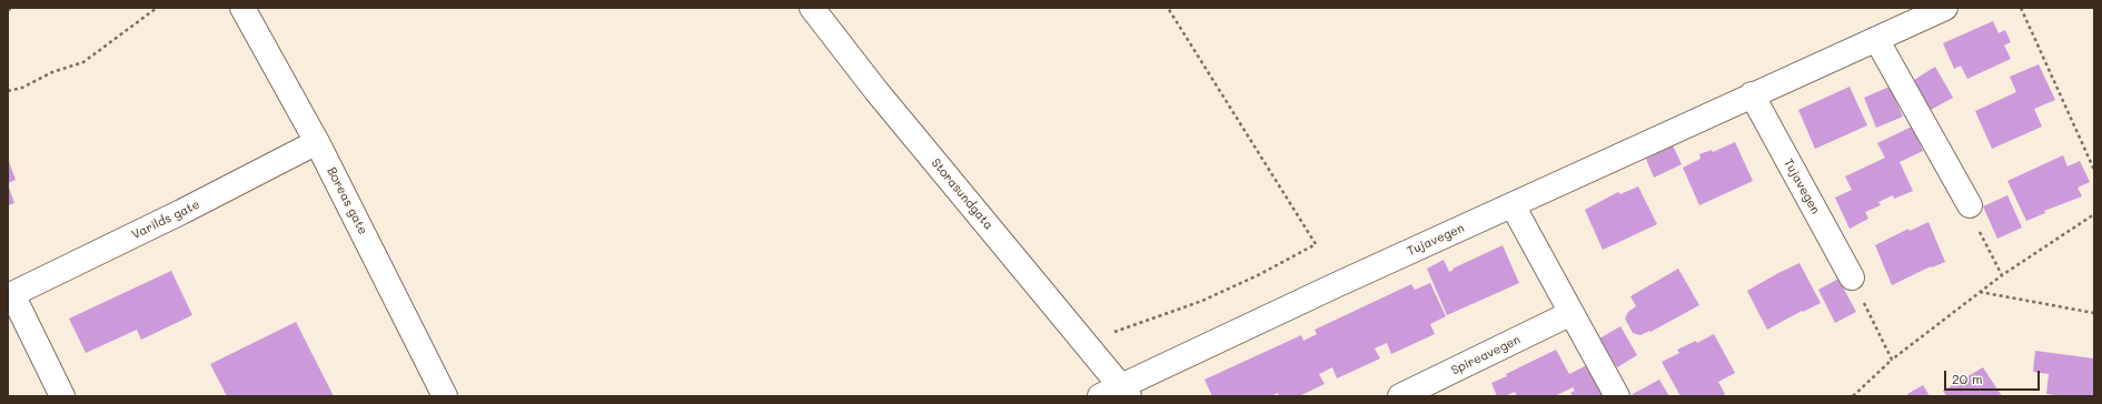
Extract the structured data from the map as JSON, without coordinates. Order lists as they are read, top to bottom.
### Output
{
  "streets": {
    "street": [
      "Tujavegen",
      "Storasundgata",
      "Boreas gate",
      "Varilds gate",
      "Spireavegen"
    ]
  },
  "crossings": [
    ["Tujavegen", "Storasundgata"],
    ["Boreas gate", "Varilds gate"]
  ],
  "scale_bar": "20 m"
}
